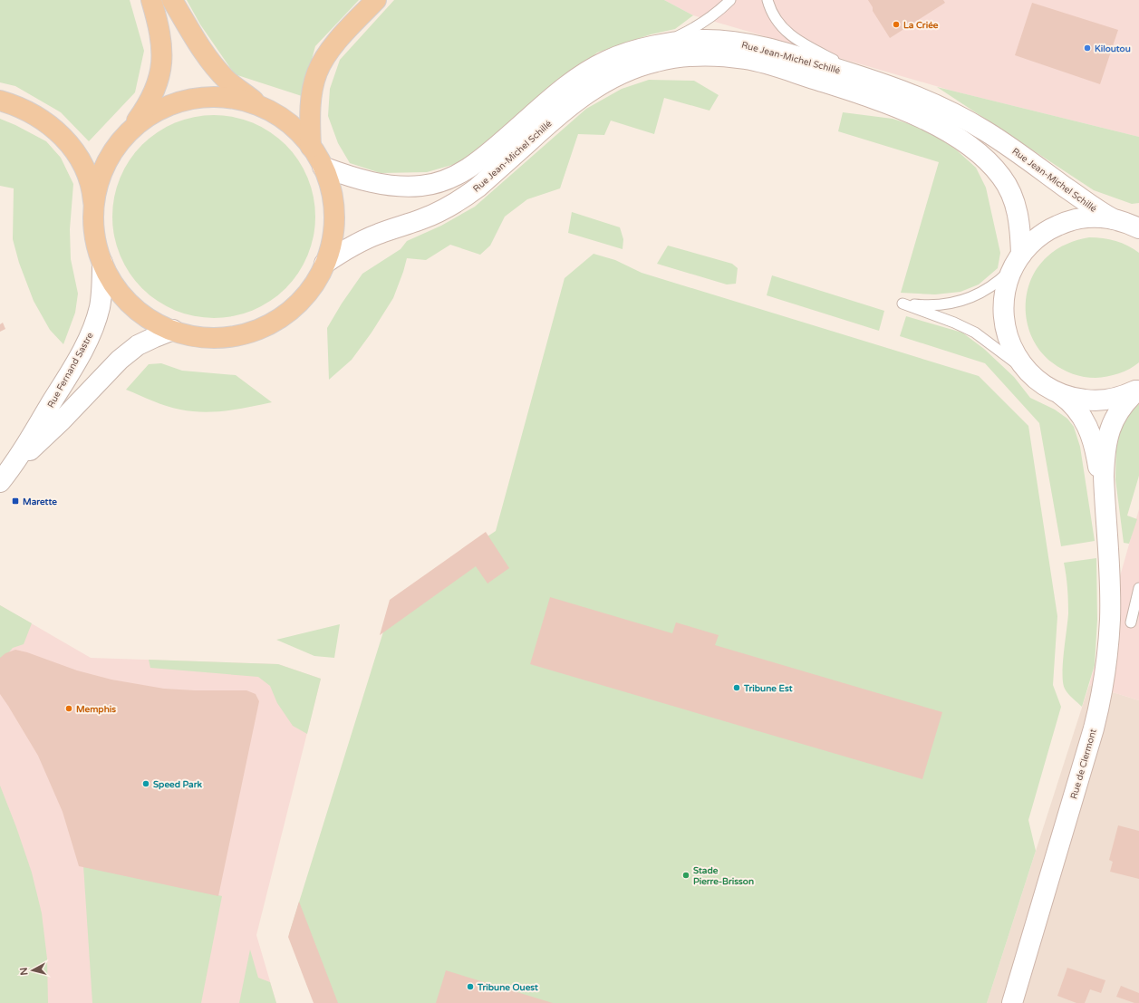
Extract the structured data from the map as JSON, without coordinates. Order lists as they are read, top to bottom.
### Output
{
  "streets": {
    "main road": ["Rue Jean-Michel Schillé", "Rue Fernand Sastre", "Rue de Clermont"]
  },
  "places": {
    "other": [
      "La Criée",
      "Kiloutou",
      "Tribune Est",
      "Memphis",
      "Speed Park",
      "Stade Pierre-Brisson",
      "Tribune Ouest"
    ],
    "transit": ["Marette"]
  },
  "north": "left"
}
